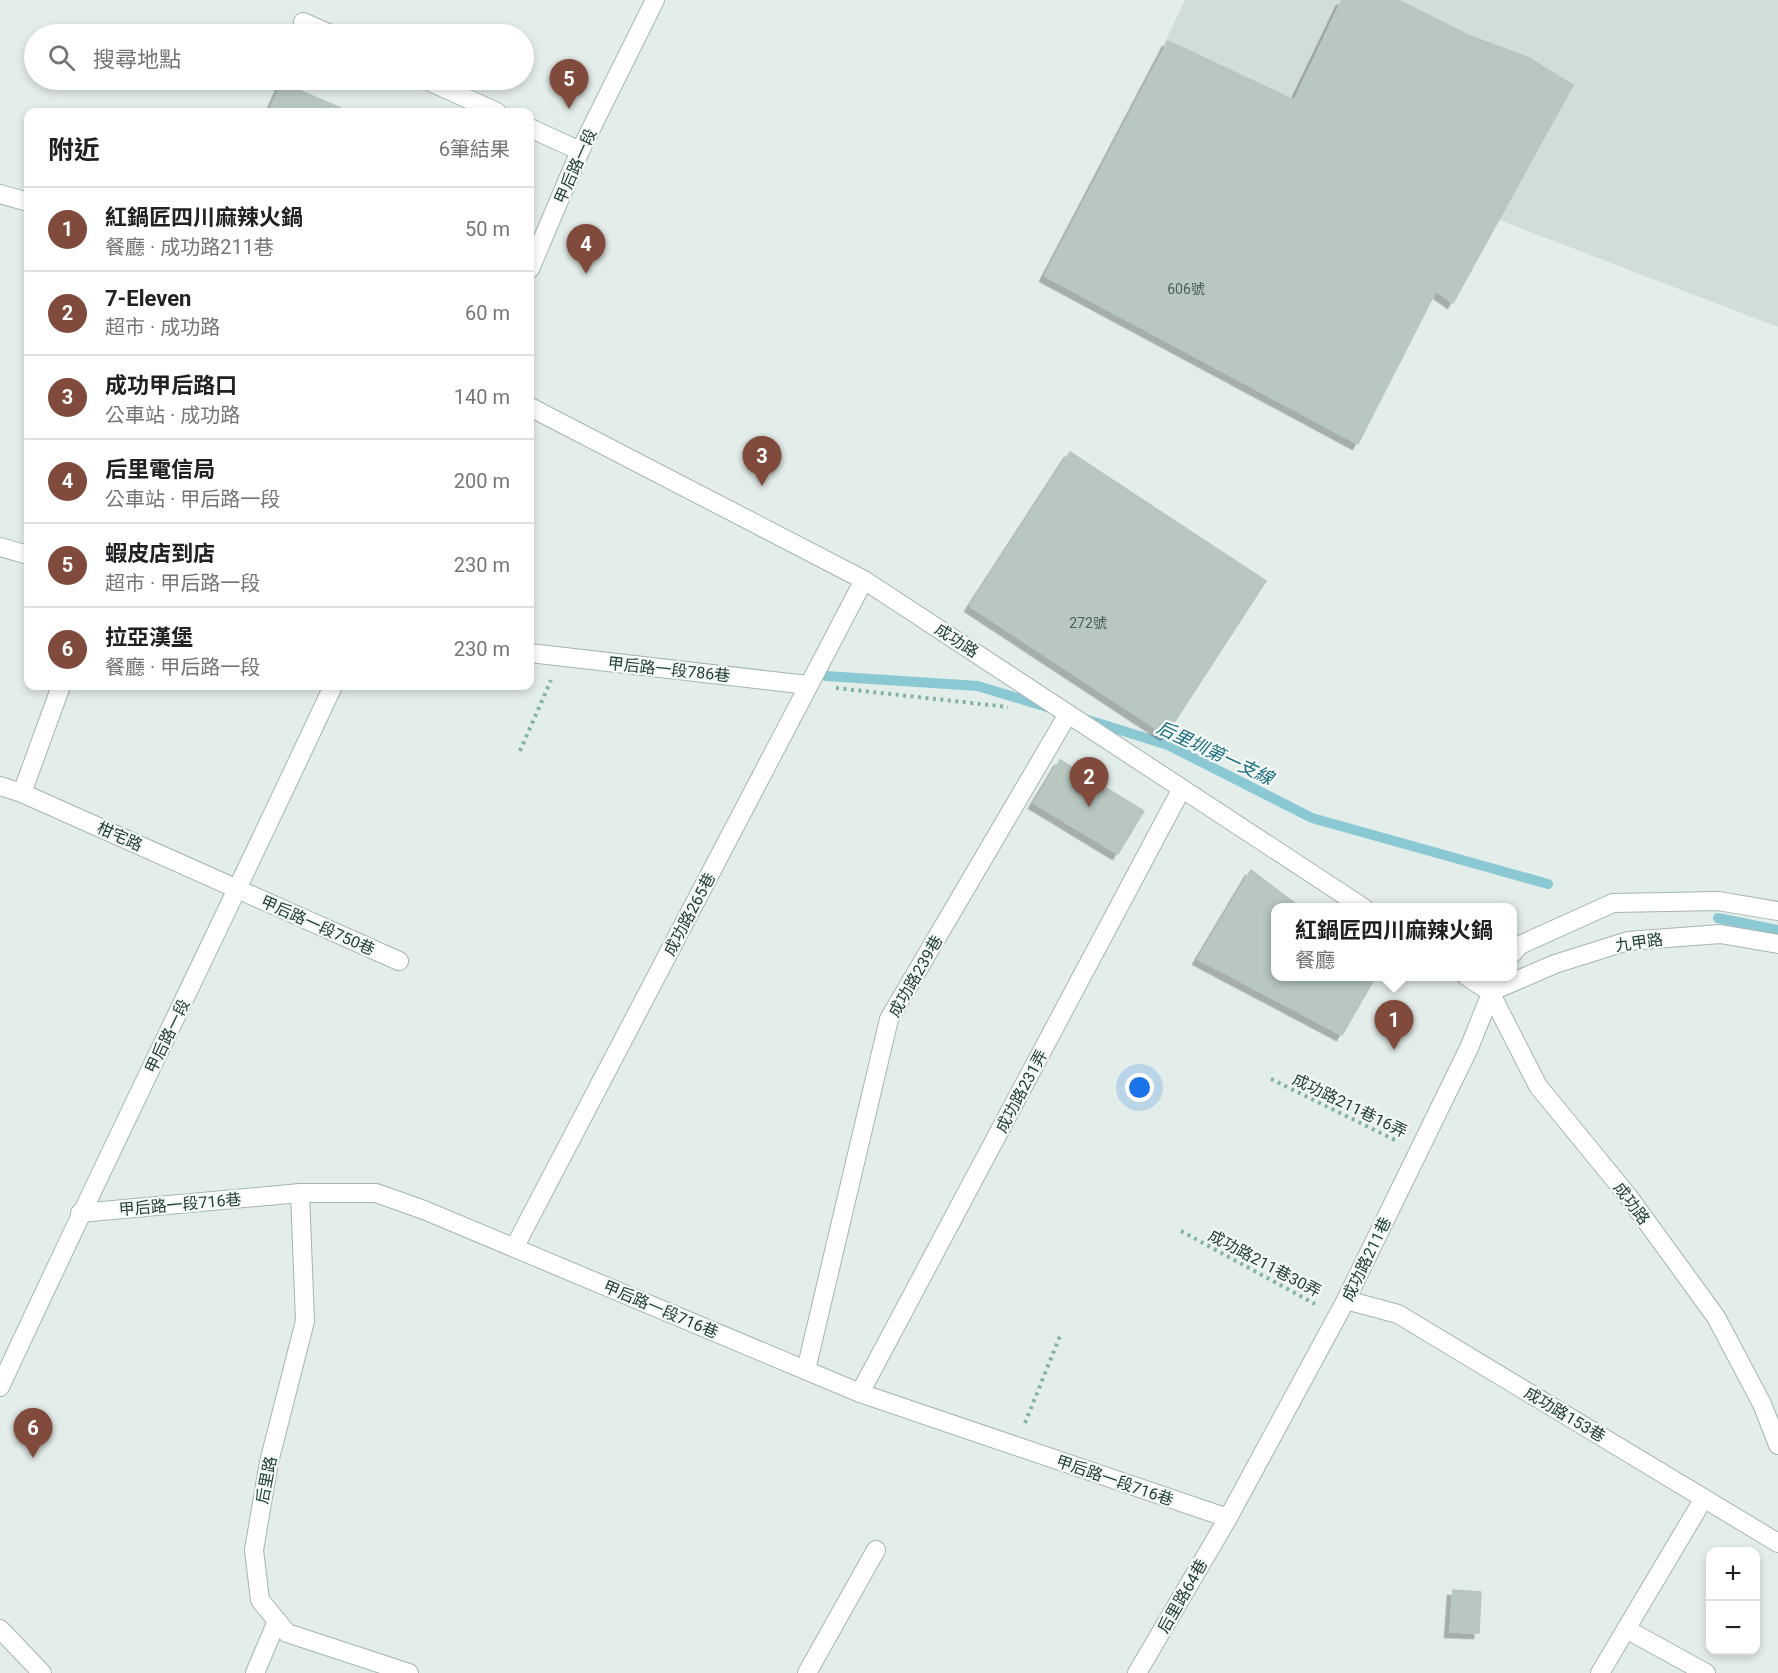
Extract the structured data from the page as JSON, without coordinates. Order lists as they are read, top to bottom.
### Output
{
  "streets": {
    "street": [
      "甲后路一段",
      "成功路",
      "甲后路一段786巷",
      "柑宅路",
      "成功路265巷",
      "甲后路一段750巷",
      "九甲路",
      "成功路239巷",
      "成功路231弄",
      "甲后路一段716巷",
      "成功路211巷",
      "成功路153巷",
      "后里路",
      "后里路64巷"
    ],
    "path": ["成功路211巷16弄", "成功路211巷30弄"]
  },
  "crossings": [
    ["甲后路一段", "柑宅路"],
    ["甲后路一段", "甲后路一段750巷"],
    ["甲后路一段", "甲后路一段716巷"],
    ["成功路", "成功路265巷"],
    ["成功路", "成功路239巷"],
    ["成功路", "成功路231弄"],
    ["成功路", "成功路211巷"],
    ["甲后路一段786巷", "成功路265巷"],
    ["柑宅路", "甲后路一段750巷"],
    ["成功路265巷", "甲后路一段716巷"],
    ["成功路239巷", "甲后路一段716巷"],
    ["成功路231弄", "甲后路一段716巷"],
    ["成功路211巷16弄", "成功路211巷"],
    ["甲后路一段716巷", "成功路211巷"],
    ["甲后路一段716巷", "后里路"],
    ["甲后路一段716巷", "后里路64巷"],
    ["成功路211巷", "成功路211巷30弄"],
    ["成功路211巷", "成功路153巷"],
    ["成功路211巷", "后里路64巷"],
    ["成功路211巷30弄", "成功路153巷"]
  ],
  "water": ["后里圳第一支線"],
  "house_numbers": ["606號", "272號"],
  "page": {
    "search": "搜尋地點",
    "pins": [
      "5",
      "4",
      "3",
      "2",
      "1",
      "6"
    ],
    "heading": ["附近", "6筆結果"],
    "list": [
      {
        "mark": "1",
        "name": "紅鍋匠四川麻辣火鍋",
        "note": "餐廳 · 成功路211巷",
        "value": "50 m"
      },
      {
        "mark": "2",
        "name": "7-Eleven",
        "note": "超市 · 成功路",
        "value": "60 m"
      },
      {
        "mark": "3",
        "name": "成功甲后路口",
        "note": "公車站 · 成功路",
        "value": "140 m"
      },
      {
        "mark": "4",
        "name": "后里電信局",
        "note": "公車站 · 甲后路一段",
        "value": "200 m"
      },
      {
        "mark": "5",
        "name": "蝦皮店到店",
        "note": "超市 · 甲后路一段",
        "value": "230 m"
      },
      {
        "mark": "6",
        "name": "拉亞漢堡",
        "note": "餐廳 · 甲后路一段",
        "value": "230 m"
      }
    ],
    "popup": ["紅鍋匠四川麻辣火鍋", "餐廳"],
    "map_buttons": ["+", "−"]
  }
}
